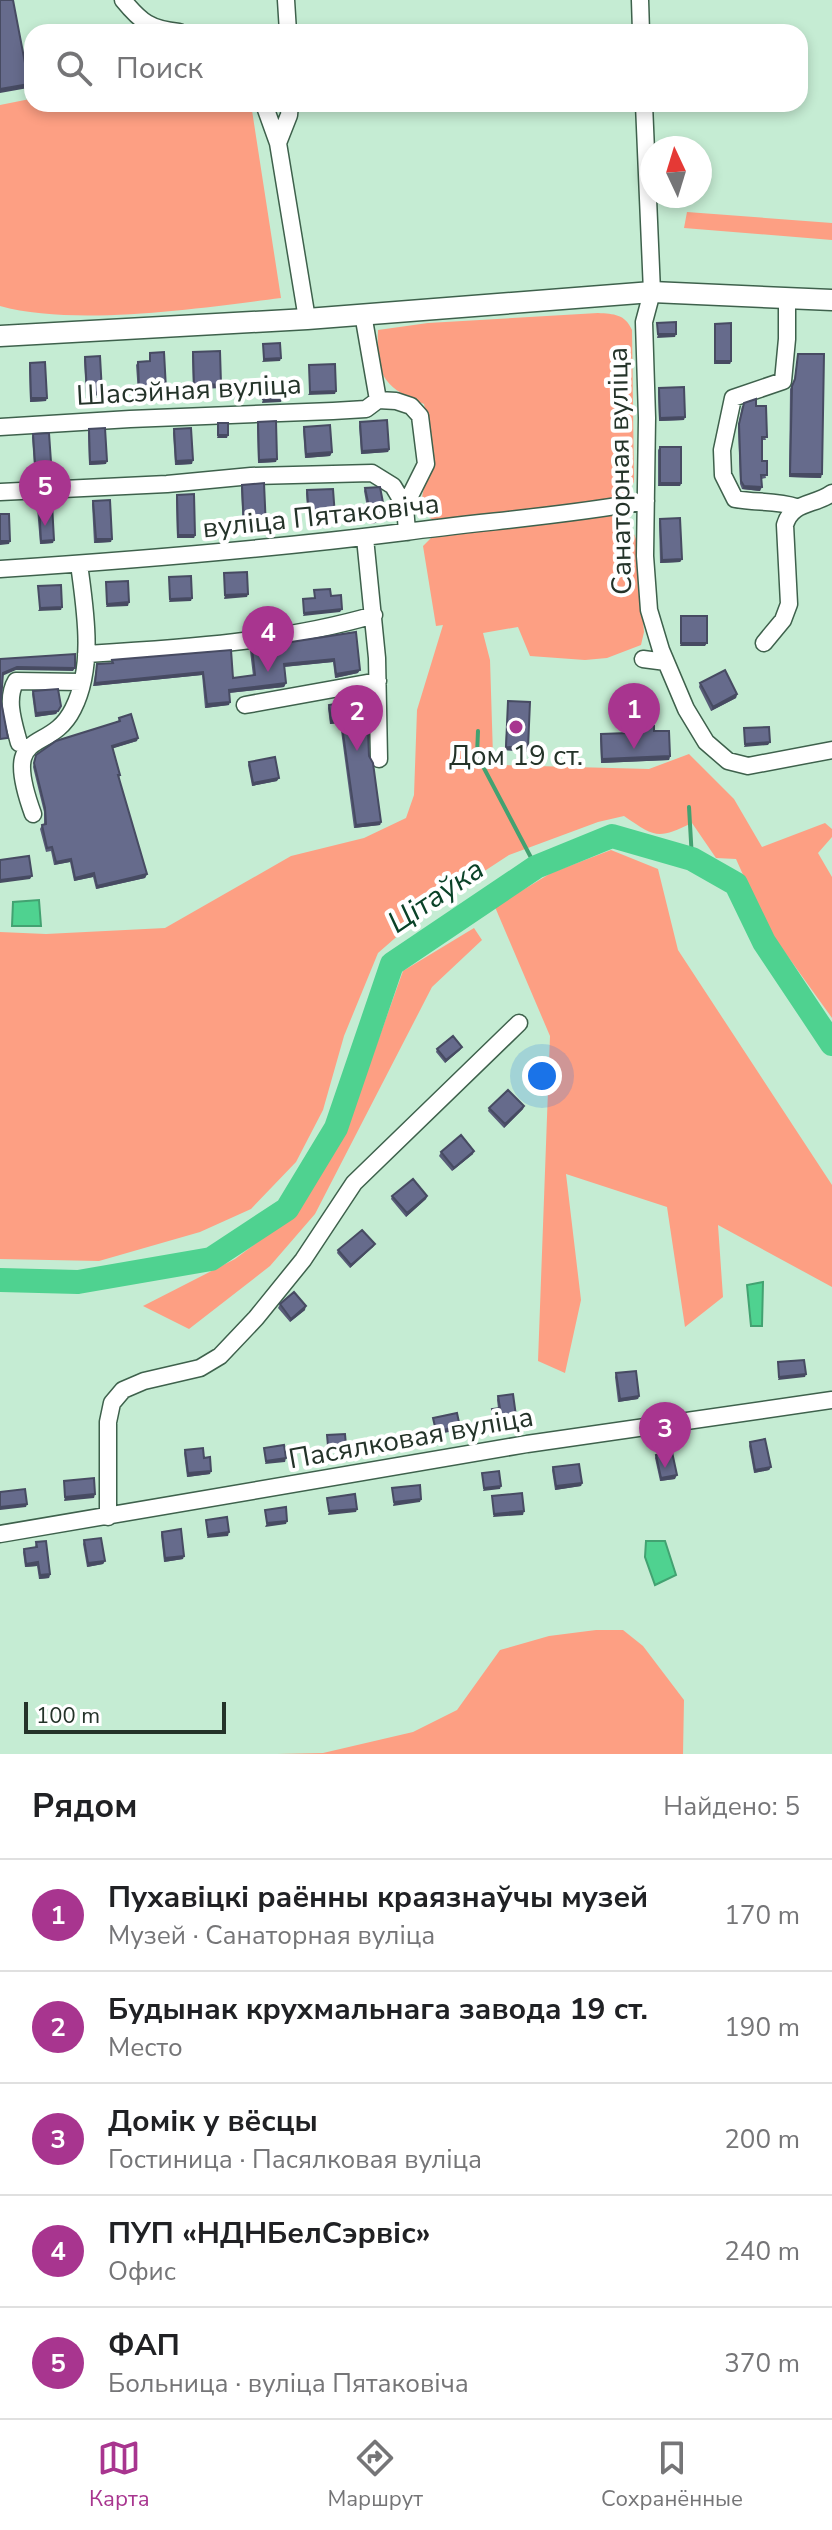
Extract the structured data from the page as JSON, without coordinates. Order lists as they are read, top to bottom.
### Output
{
  "streets": {
    "street": [
      "Шасэйная вуліца",
      "Санаторная вуліца",
      "вуліца Пятаковіча",
      "Пасялковая вуліца"
    ]
  },
  "crossings": [
    ["Санаторная вуліца", "вуліца Пятаковіча"]
  ],
  "water": ["Цітаўка"],
  "places": ["Дом 19 ст."],
  "scale_bar": "100 m",
  "north": "top",
  "page": {
    "search": "Поиск",
    "pins": [
      "5",
      "4",
      "1",
      "2",
      "3"
    ],
    "scale": "100 m",
    "heading": ["Рядом", "Найдено: 5"],
    "list": [
      {
        "mark": "1",
        "name": "Пухавіцкі раённы краязнаўчы музей",
        "note": "Музей · Санаторная вуліца",
        "value": "170 m"
      },
      {
        "mark": "2",
        "name": "Будынак крухмальнага завода 19 ст.",
        "note": "Место",
        "value": "190 m"
      },
      {
        "mark": "3",
        "name": "Домік у вёсцы",
        "note": "Гостиница · Пасялковая вуліца",
        "value": "200 m"
      },
      {
        "mark": "4",
        "name": "ПУП «НДНБелСэрвіс»",
        "note": "Офис",
        "value": "240 m"
      },
      {
        "mark": "5",
        "name": "ФАП",
        "note": "Больница · вуліца Пятаковіча",
        "value": "370 m"
      }
    ],
    "nav": ["Карта", "Маршрут", "Сохранённые"]
  }
}
